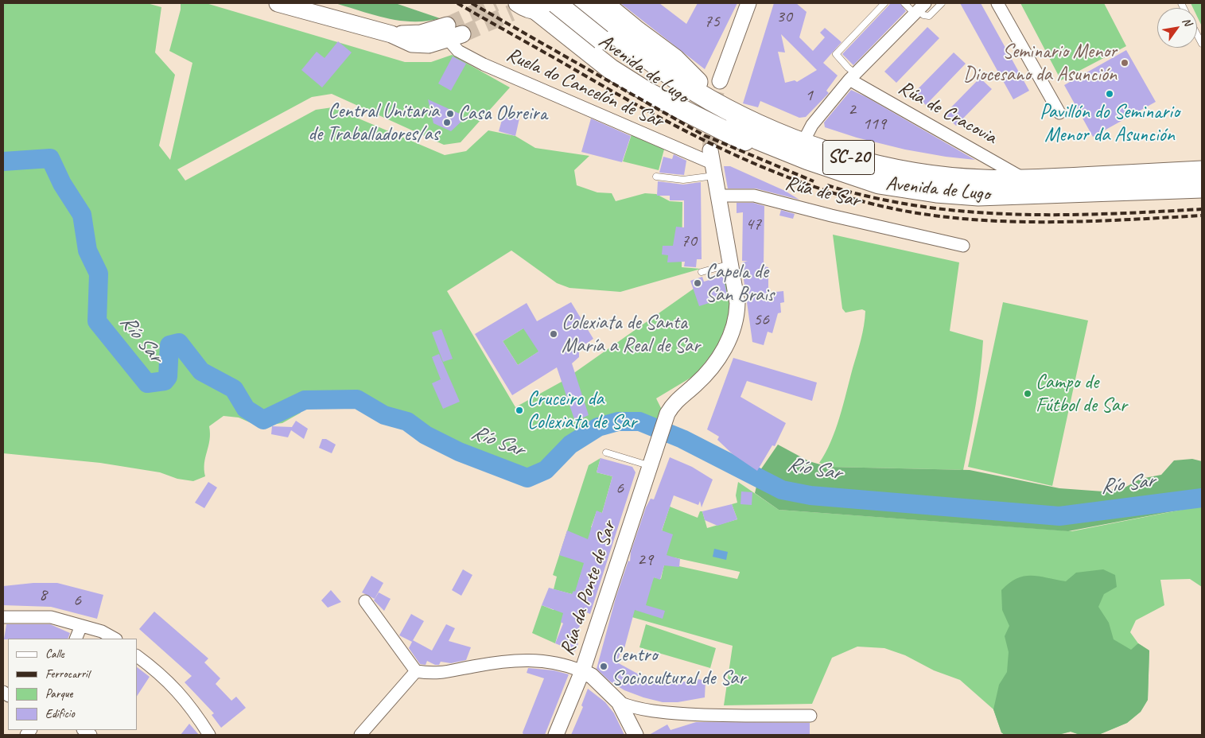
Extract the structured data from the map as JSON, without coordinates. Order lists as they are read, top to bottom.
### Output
{
  "streets": {
    "highway": ["Avenida de Lugo", "SC-20"],
    "street": [
      "Ruela do Cancelón de Sar",
      "Rúa de Cracovia",
      "Rúa de Sar",
      "Rúa da Ponte de Sar"
    ]
  },
  "crossings": [
    ["Avenida de Lugo", "Rúa de Cracovia"]
  ],
  "water": ["Río Sar"],
  "places": [
    "Seminario Menor Diocesano da Asunción",
    "Pavillón do Seminario Menor da Asunción",
    "Casa Obreira",
    "Central Unitaria de Traballadores/as",
    "Capela de San Brais",
    "Colexiata de Santa María a Real de Sar",
    "Campo de Fútbol de Sar",
    "Cruceiro da Colexiata de Sar",
    "Centro Sociocultural de Sar"
  ],
  "house_numbers": [
    "30",
    "75",
    "1",
    "2",
    "119",
    "47",
    "70",
    "56",
    "6",
    "29",
    "8",
    "6"
  ],
  "legend": [
    "Calle",
    "Ferrocarril",
    "Parque",
    "Edificio"
  ],
  "north": "top right"
}
